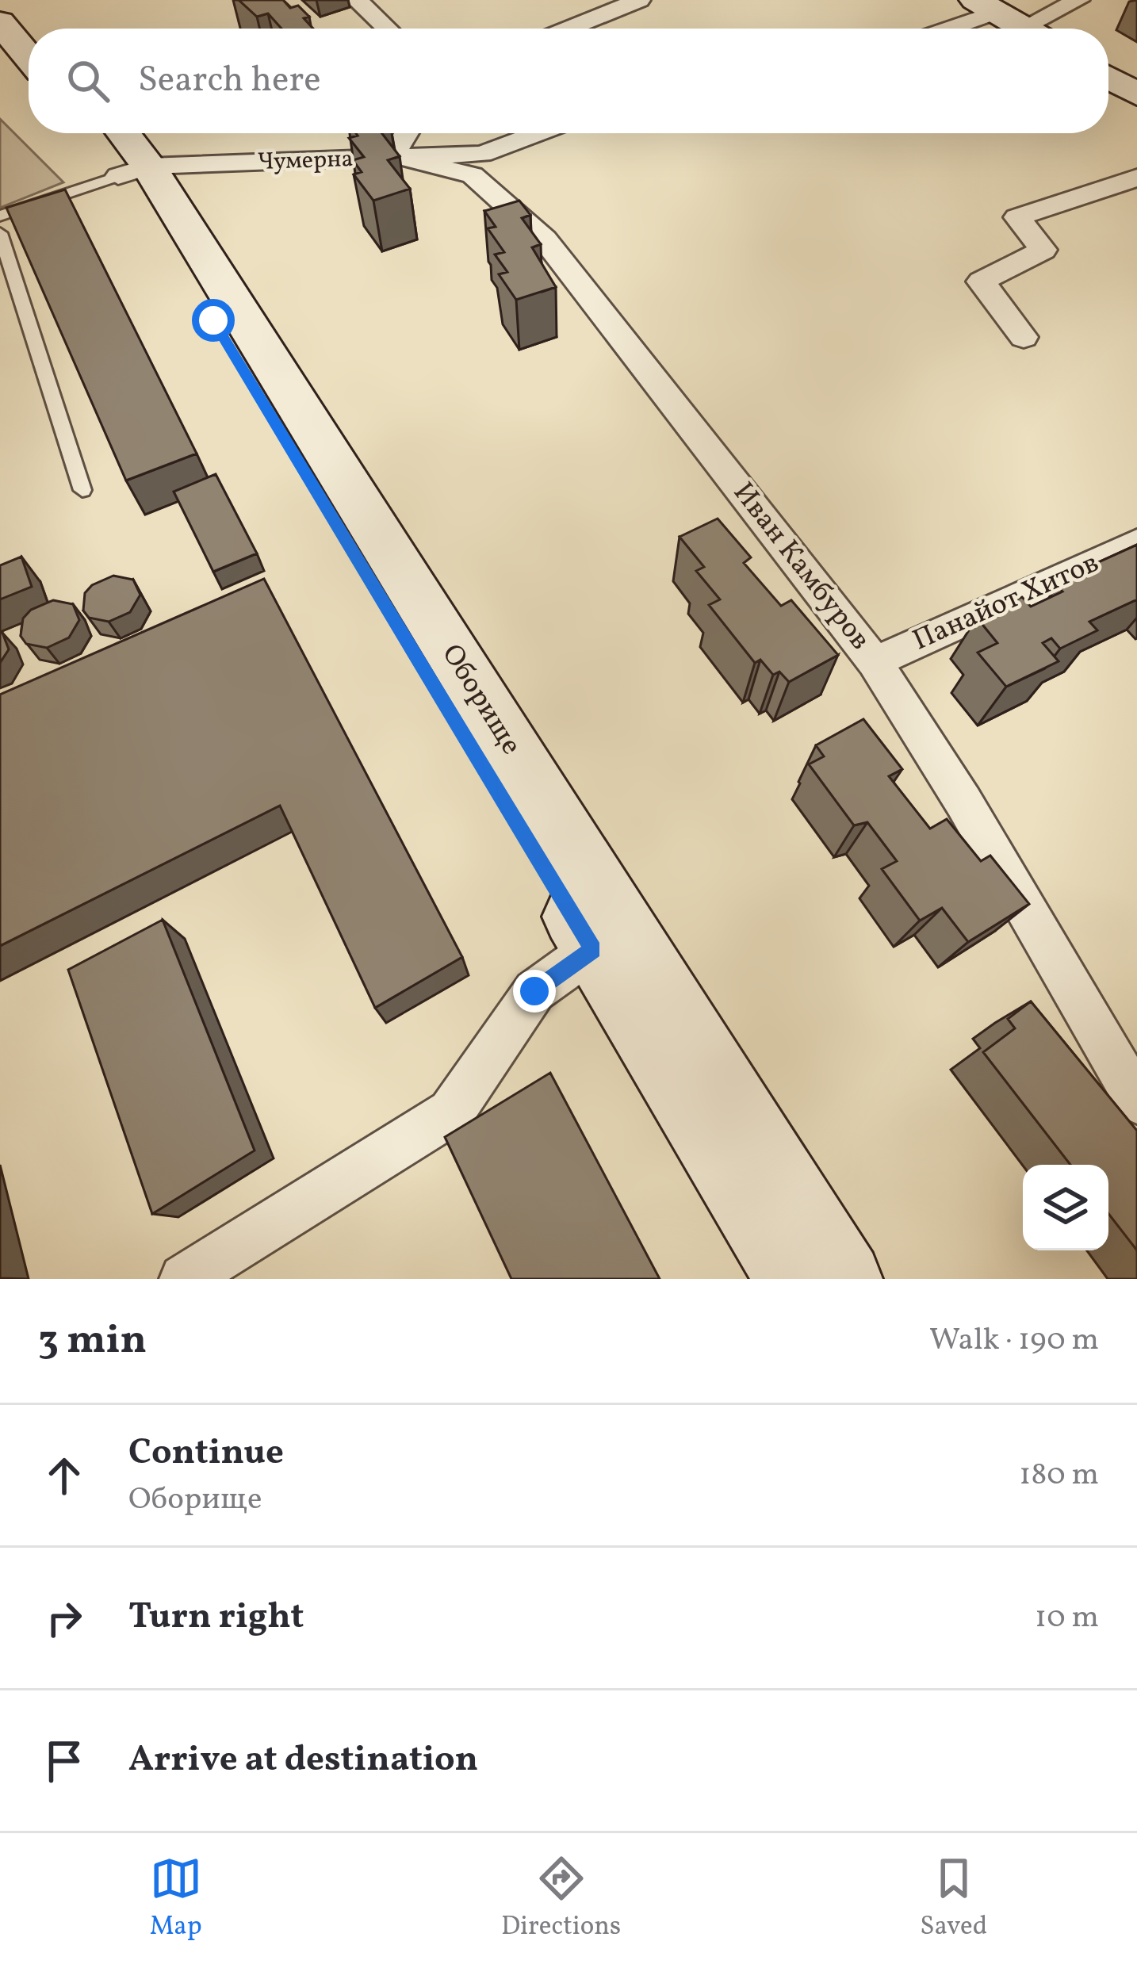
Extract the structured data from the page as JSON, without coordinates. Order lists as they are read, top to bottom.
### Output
{
  "streets": {
    "main road": ["Оборище"],
    "street": ["Чумерна", "Иван Камбуров", "Панайот Хитов"]
  },
  "crossings": [
    ["Чумерна", "Иван Камбуров"],
    ["Чумерна", "Оборище"],
    ["Иван Камбуров", "Панайот Хитов"]
  ],
  "page": {
    "search": "Search here",
    "heading": ["3 min", "Walk · 190 m"],
    "list": [
      ["Continue", "Оборище", "180 m"],
      ["Turn right", "10 m"],
      "Arrive at destination"
    ],
    "nav": ["Map", "Directions", "Saved"]
  }
}
